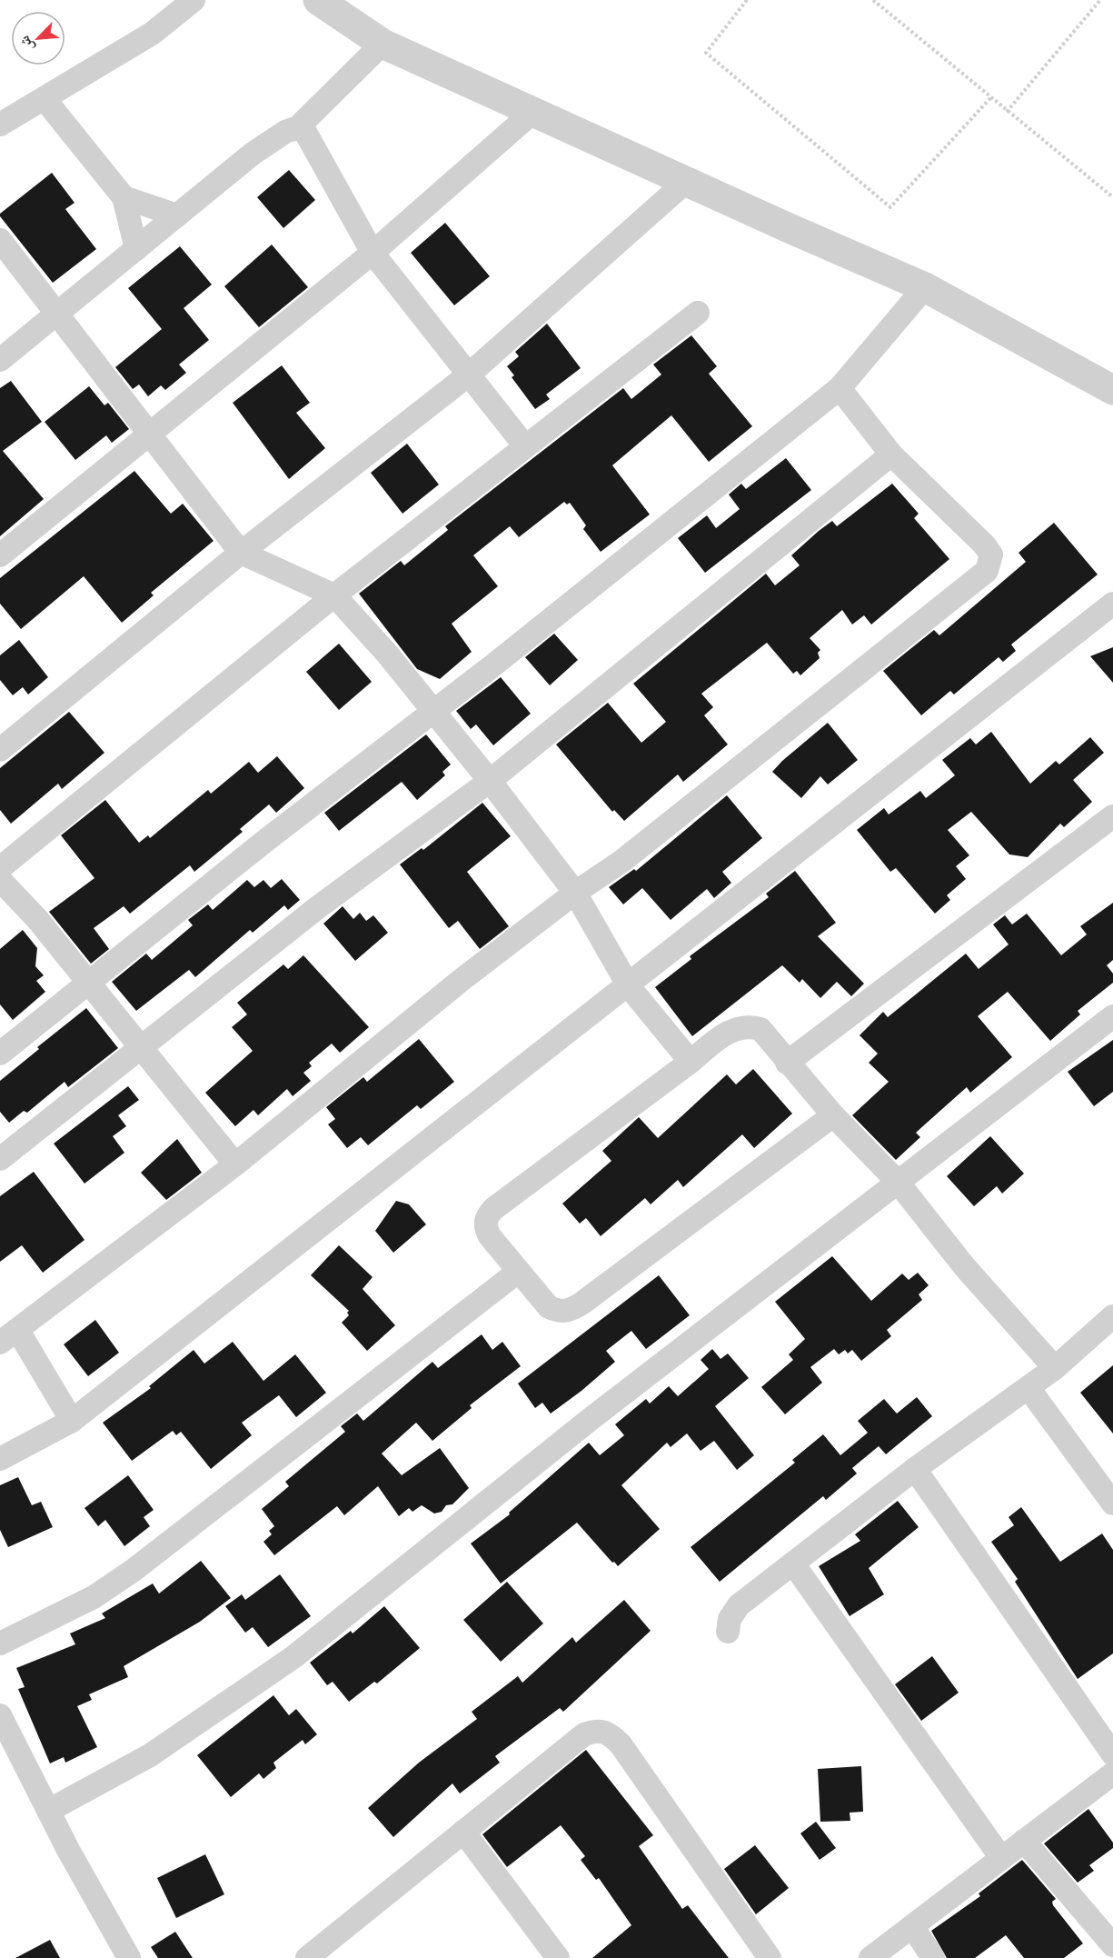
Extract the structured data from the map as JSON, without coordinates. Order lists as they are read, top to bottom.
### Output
{
  "north": "bottom left"
}
